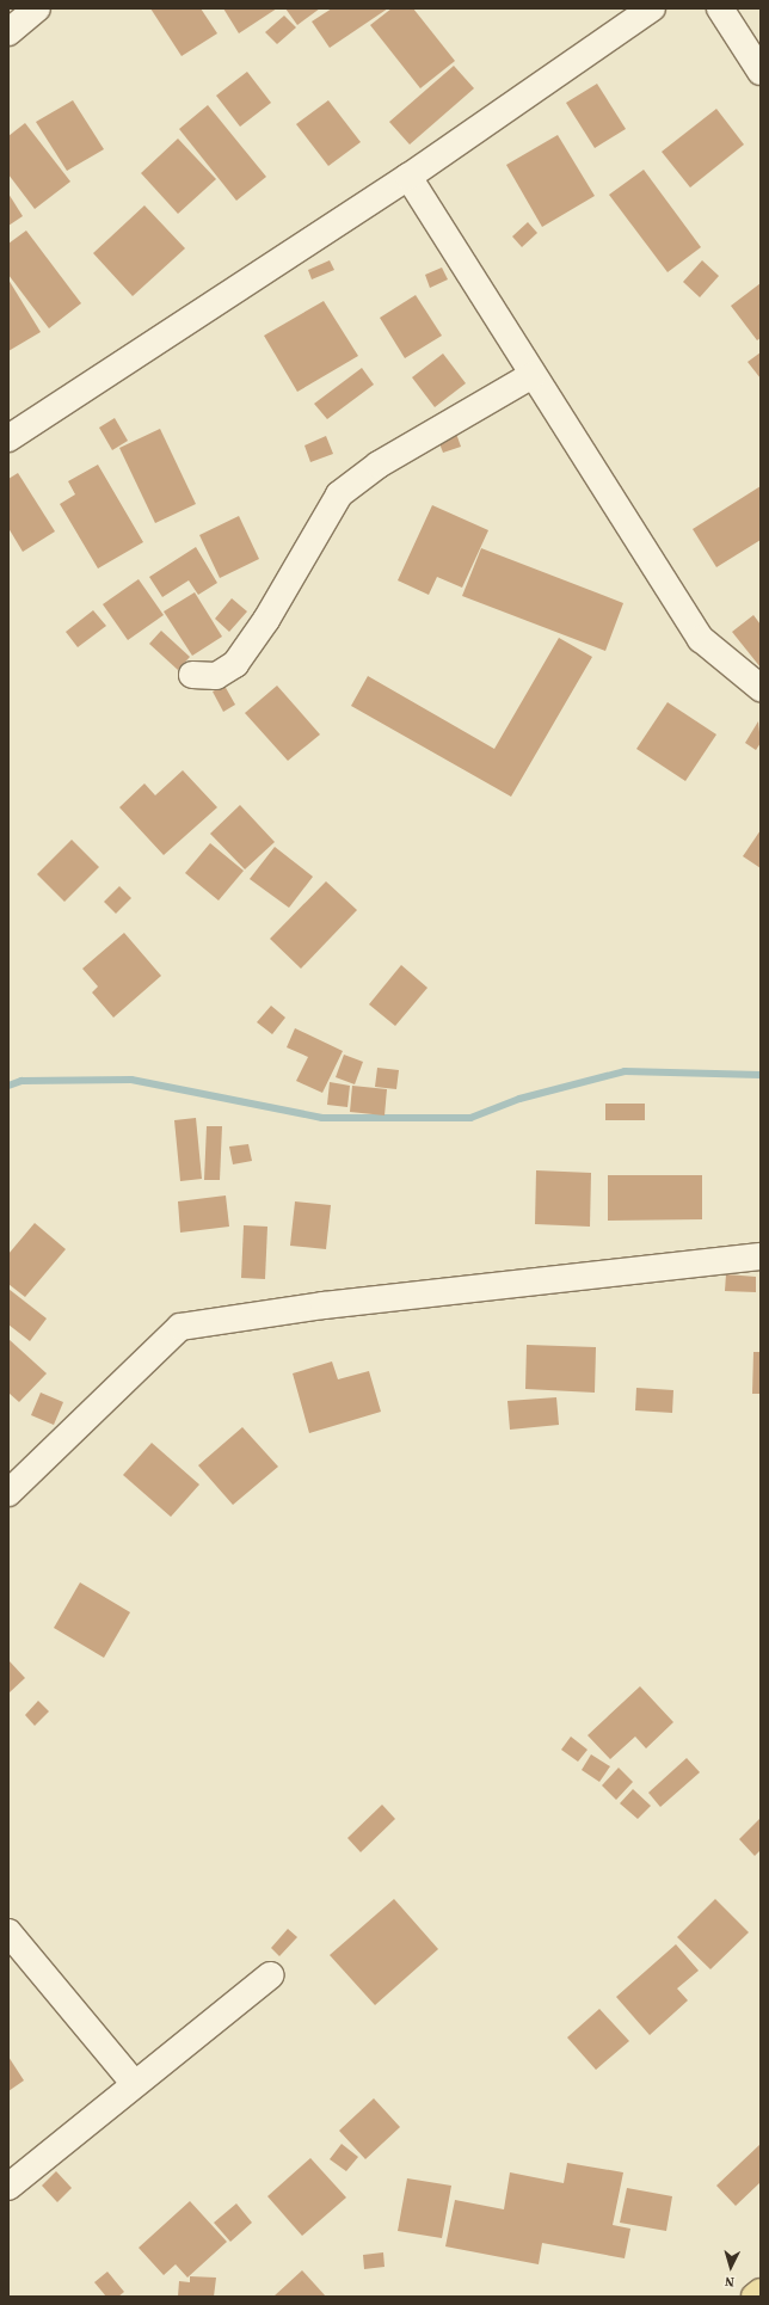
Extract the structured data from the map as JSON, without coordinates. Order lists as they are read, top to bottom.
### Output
{
  "north": "bottom"
}
